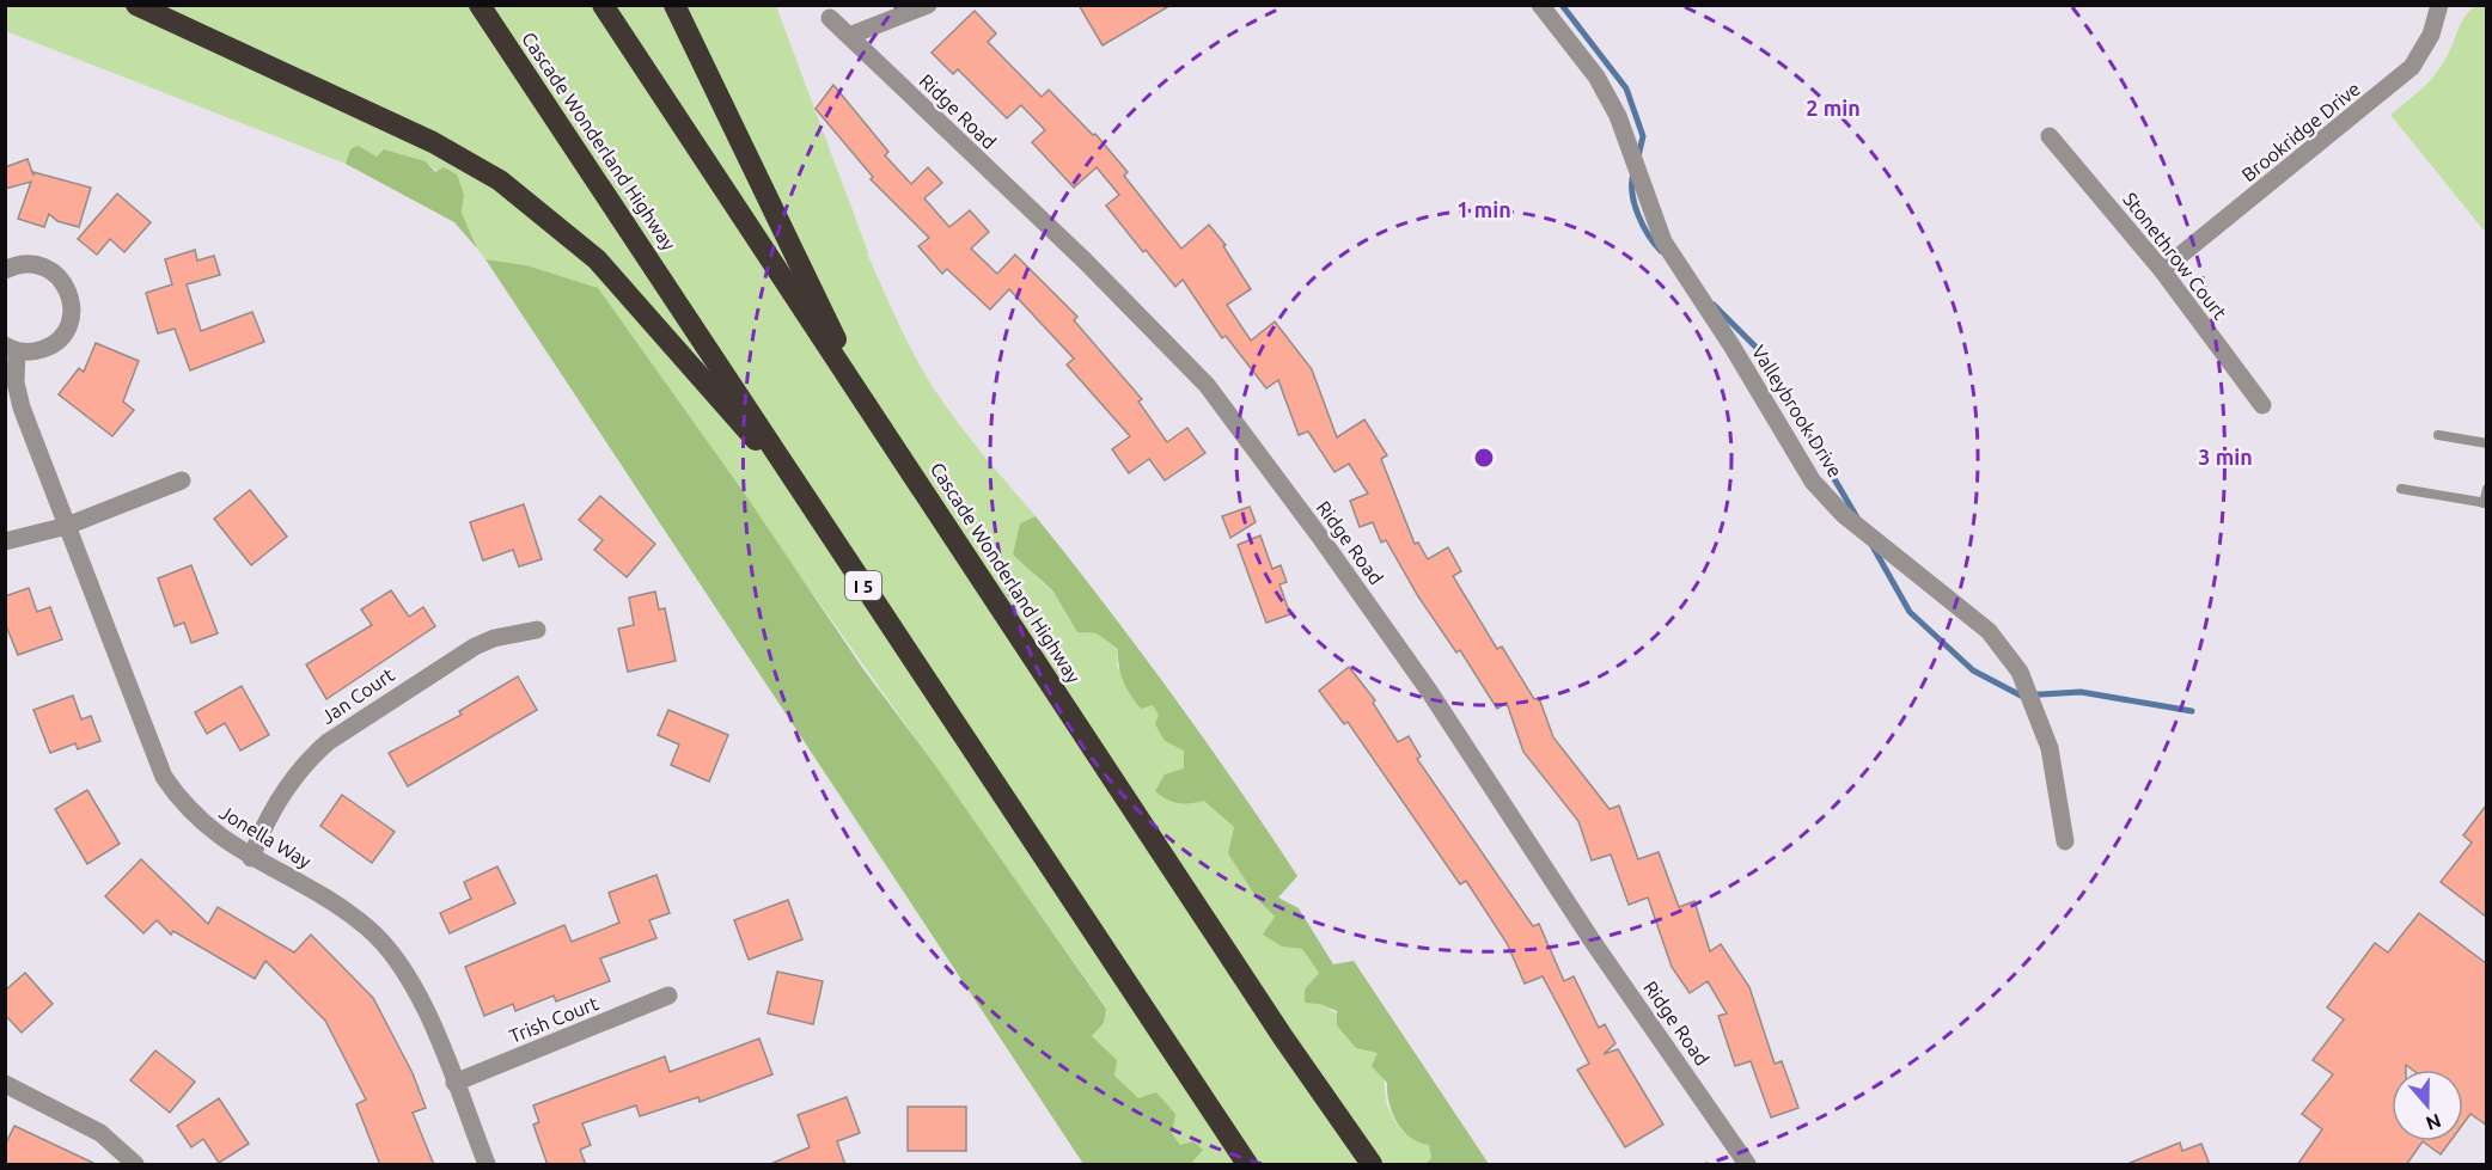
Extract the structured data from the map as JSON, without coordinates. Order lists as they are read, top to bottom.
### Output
{
  "streets": {
    "highway": ["Cascade Wonderland Highway", "I 5"],
    "street": [
      "Ridge Road",
      "Brookridge Drive",
      "Stonethrow Court",
      "Valleybrook Drive",
      "Jan Court",
      "Jonella Way",
      "Trish Court"
    ]
  },
  "crossings": [
    ["Brookridge Drive", "Stonethrow Court"],
    ["Jan Court", "Jonella Way"],
    ["Jonella Way", "Trish Court"]
  ],
  "north": "bottom",
  "rings": ["2 min", "1 min", "3 min"]
}
